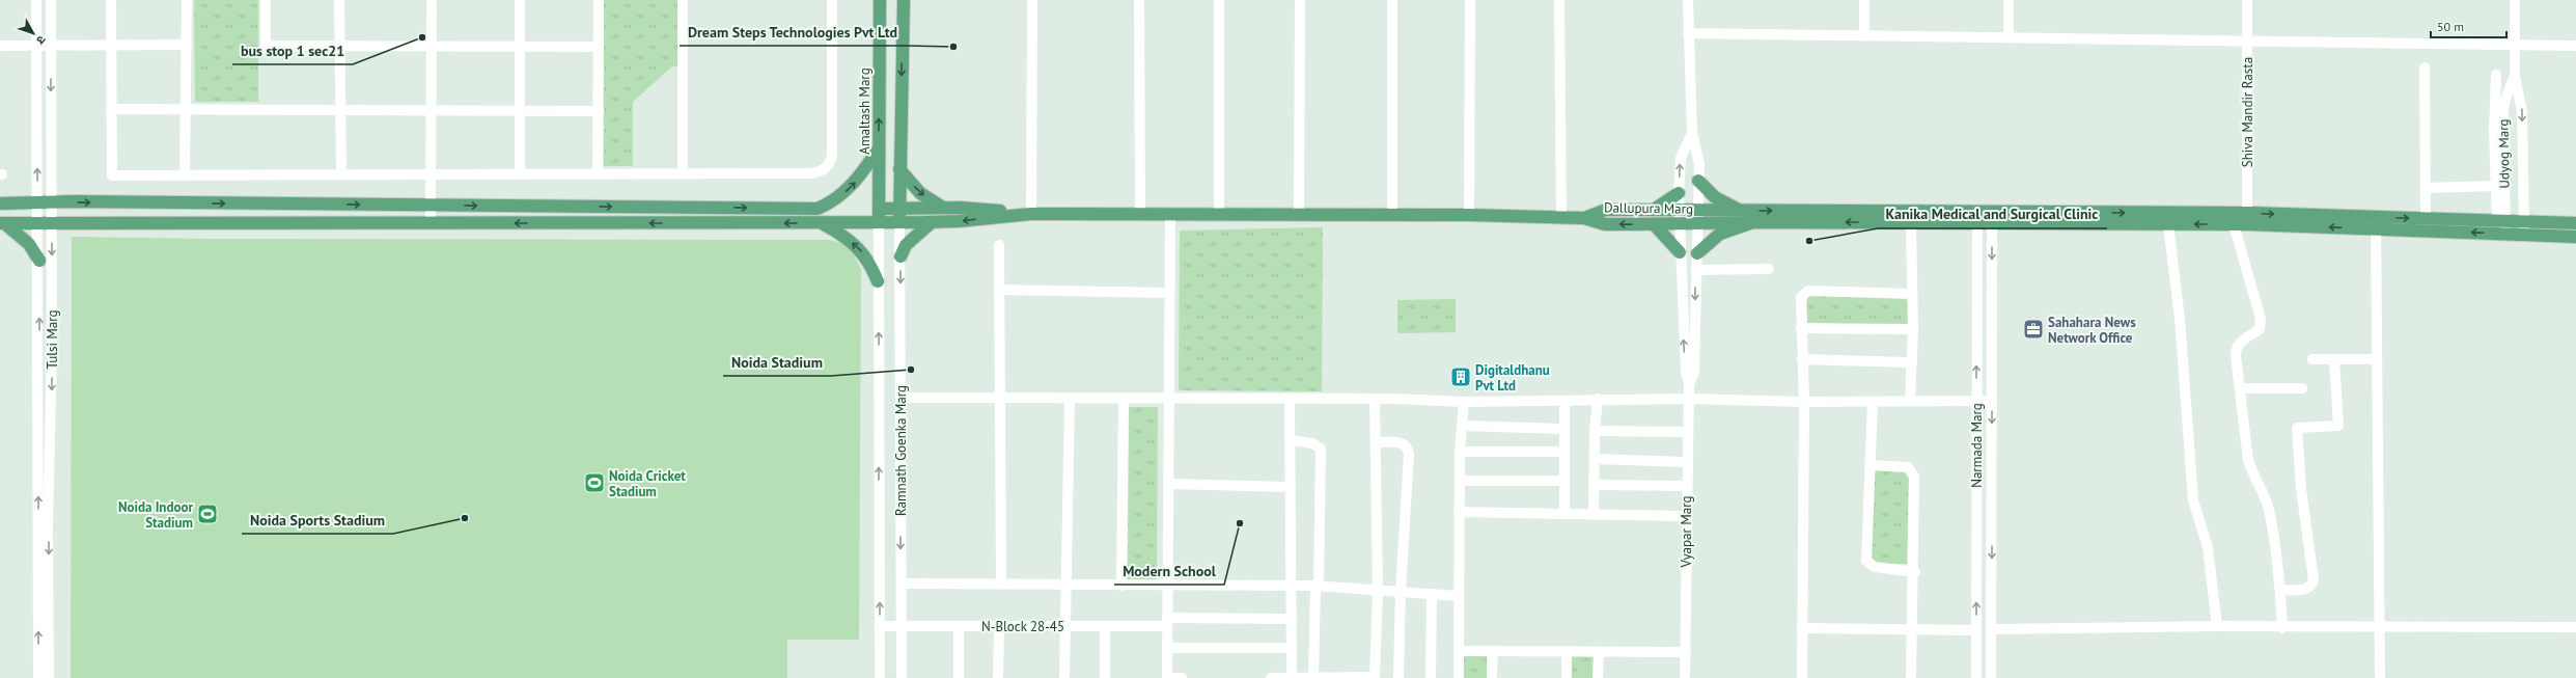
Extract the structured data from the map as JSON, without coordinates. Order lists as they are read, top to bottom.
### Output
{
  "streets": {
    "main road": ["Amaltash Marg", "Dallupura Marg"],
    "street": [
      "Shiva Mandir Rasta",
      "Udyog Marg",
      "Tulsi Marg",
      "Narmada Marg",
      "Ramnath Goenka Marg",
      "Vyapar Marg",
      "N-Block 28-45"
    ]
  },
  "crossings": [
    ["Amaltash Marg", "Ramnath Goenka Marg"],
    ["Dallupura Marg", "Narmada Marg"],
    ["Dallupura Marg", "Vyapar Marg"],
    ["Ramnath Goenka Marg", "N-Block 28-45"]
  ],
  "places": {
    "other": [
      "bus stop 1 sec21",
      "Dream Steps Technologies Pvt Ltd",
      "Kanika Medical and Surgical Clinic",
      "Noida Stadium",
      "Noida Sports Stadium",
      "Modern School"
    ],
    "office": ["Sahahara News Network Office"],
    "building": ["Digitaldhanu Pvt Ltd"],
    "sports": ["Noida Cricket Stadium", "Noida Indoor Stadium"]
  },
  "scale_bar": "50 m",
  "north": "bottom right"
}
